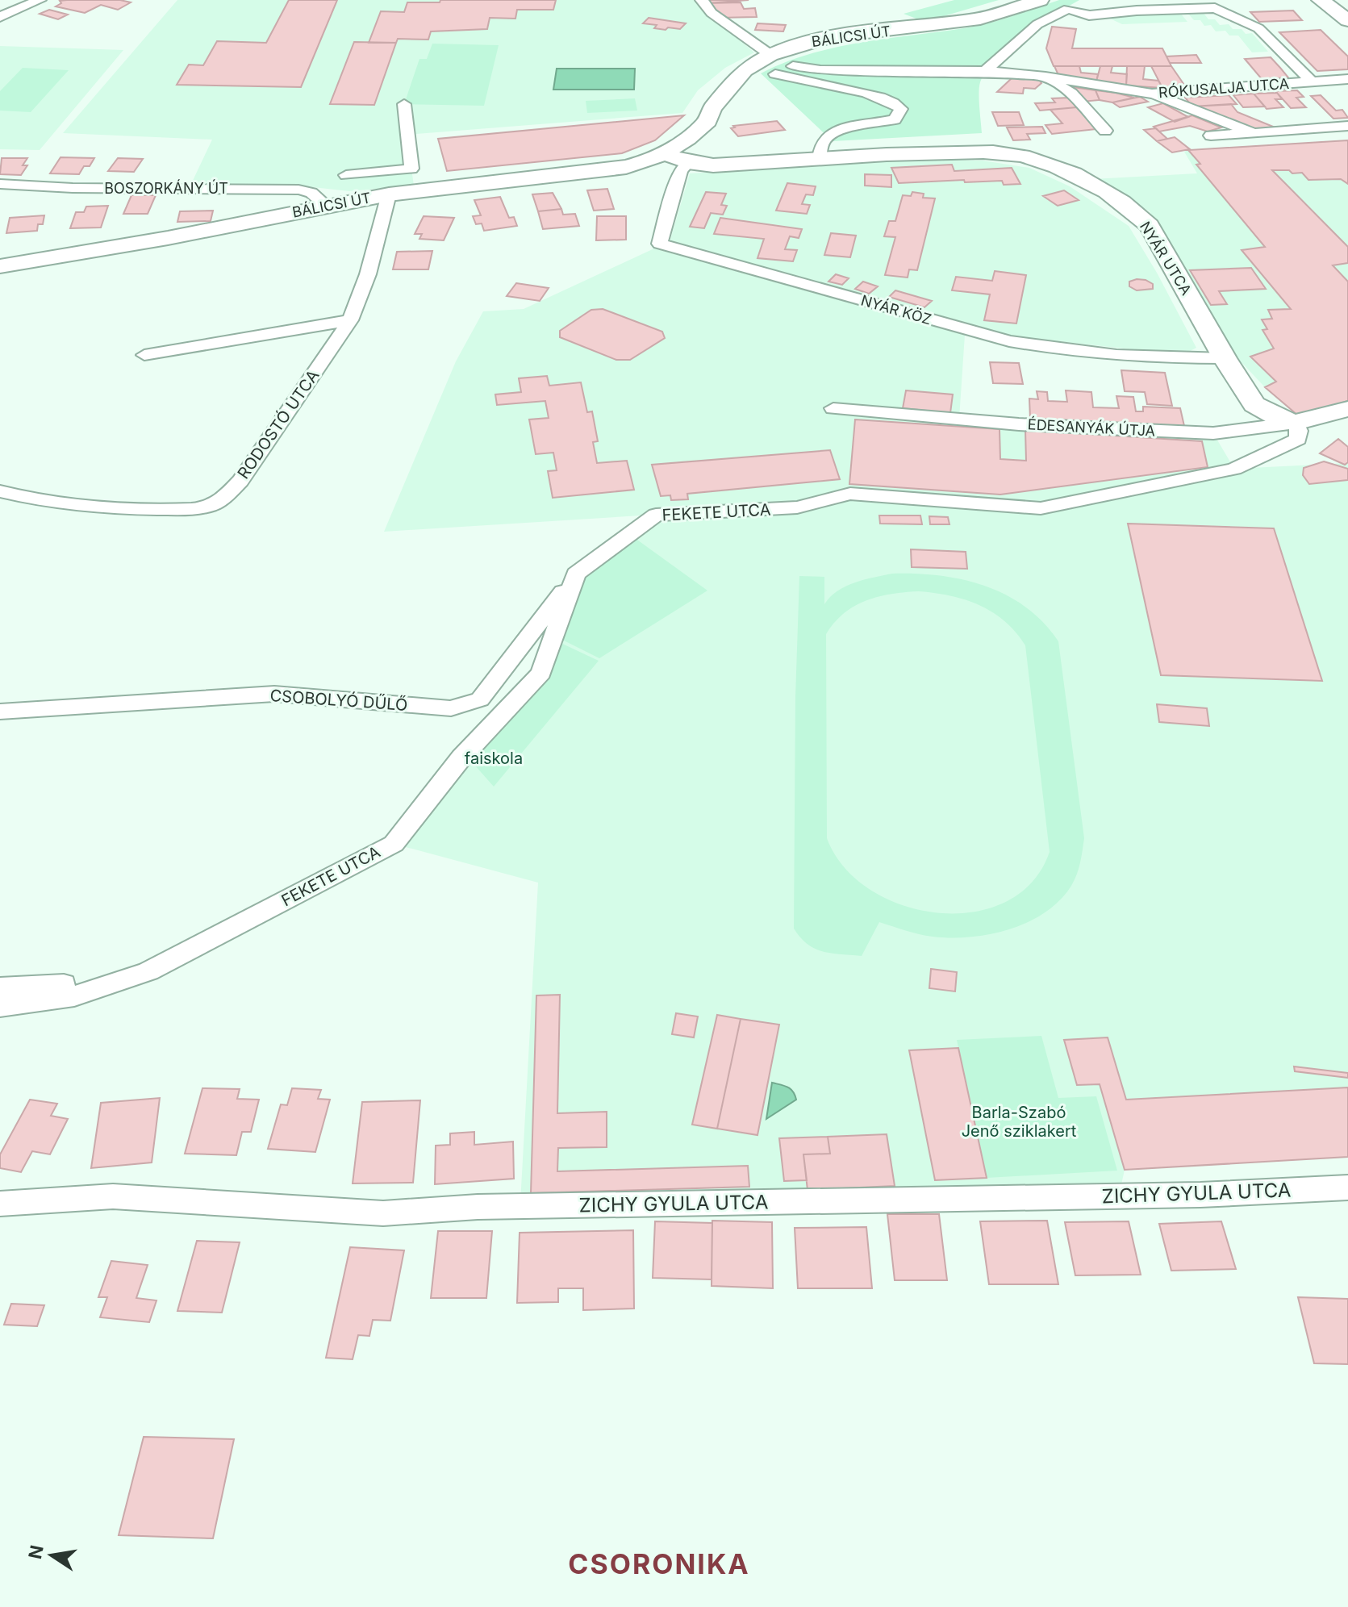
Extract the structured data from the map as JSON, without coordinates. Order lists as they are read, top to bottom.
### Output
{
  "streets": {
    "street": [
      "BÁLICSI ÚT",
      "RÓKUSALJA UTCA",
      "BOSZORKÁNY ÚT",
      "NYÁR UTCA",
      "NYÁR KÖZ",
      "RODOSTÓ UTCA",
      "ÉDESANYÁK ÚTJA",
      "FEKETE UTCA",
      "CSOBOLYÓ DŰLŐ",
      "ZICHY GYULA UTCA"
    ]
  },
  "crossings": [
    ["BÁLICSI ÚT", "BOSZORKÁNY ÚT"],
    ["BÁLICSI ÚT", "RODOSTÓ UTCA"],
    ["NYÁR UTCA", "NYÁR KÖZ"],
    ["NYÁR UTCA", "ÉDESANYÁK ÚTJA"],
    ["NYÁR UTCA", "FEKETE UTCA"],
    ["ÉDESANYÁK ÚTJA", "FEKETE UTCA"],
    ["FEKETE UTCA", "CSOBOLYÓ DŰLŐ"]
  ],
  "districts": ["CSORONIKA"],
  "parks": ["faiskola", "Barla-Szabó Jenő sziklakert"],
  "north": "left"
}
